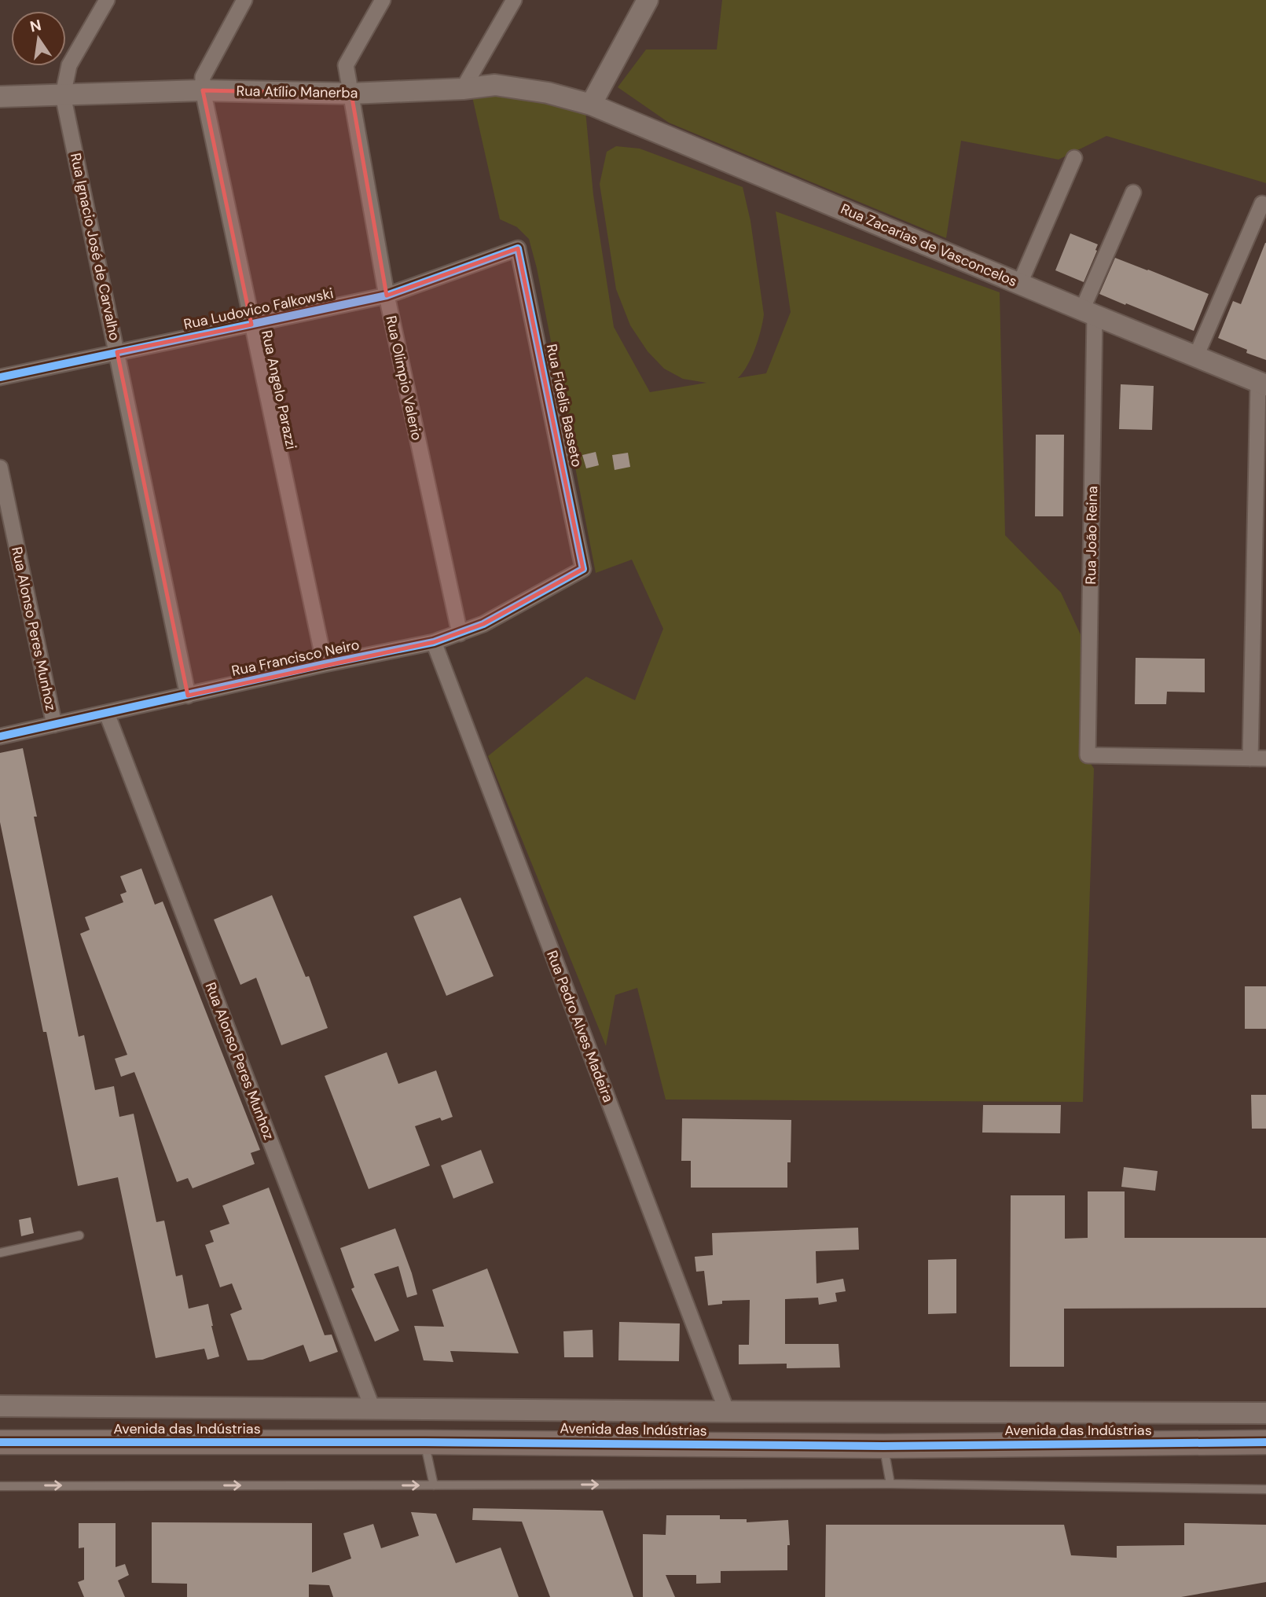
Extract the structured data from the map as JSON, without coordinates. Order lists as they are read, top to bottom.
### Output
{
  "streets": {
    "main road": ["Avenida das Indústrias"],
    "street": [
      "Rua Atílio Manerba",
      "Rua Zacarias de Vasconcelos",
      "Rua Ignacio José de Carvalho",
      "Rua Ludovico Falkowski",
      "Rua Olimpio Valerio",
      "Rua Angelo Parazzi",
      "Rua Fidelis Basseto",
      "Rua João Reina",
      "Rua Alonso Peres Munhoz",
      "Rua Francisco Neiro",
      "Rua Pedro Alves Madeira"
    ]
  },
  "crossings": [
    ["Rua Atílio Manerba", "Rua Zacarias de Vasconcelos"],
    ["Rua Atílio Manerba", "Rua Ignacio José de Carvalho"],
    ["Rua Atílio Manerba", "Rua Olimpio Valerio"],
    ["Rua Atílio Manerba", "Rua Angelo Parazzi"],
    ["Rua Zacarias de Vasconcelos", "Rua João Reina"],
    ["Rua Ignacio José de Carvalho", "Rua Ludovico Falkowski"],
    ["Rua Ignacio José de Carvalho", "Rua Francisco Neiro"],
    ["Rua Ludovico Falkowski", "Rua Olimpio Valerio"],
    ["Rua Ludovico Falkowski", "Rua Angelo Parazzi"],
    ["Rua Ludovico Falkowski", "Rua Fidelis Basseto"],
    ["Rua Olimpio Valerio", "Rua Francisco Neiro"],
    ["Rua Angelo Parazzi", "Rua Francisco Neiro"],
    ["Rua Fidelis Basseto", "Rua Francisco Neiro"],
    ["Rua Alonso Peres Munhoz", "Rua Francisco Neiro"],
    ["Rua Alonso Peres Munhoz", "Avenida das Indústrias"],
    ["Rua Francisco Neiro", "Rua Pedro Alves Madeira"],
    ["Rua Pedro Alves Madeira", "Avenida das Indústrias"]
  ],
  "north": "top"
}
